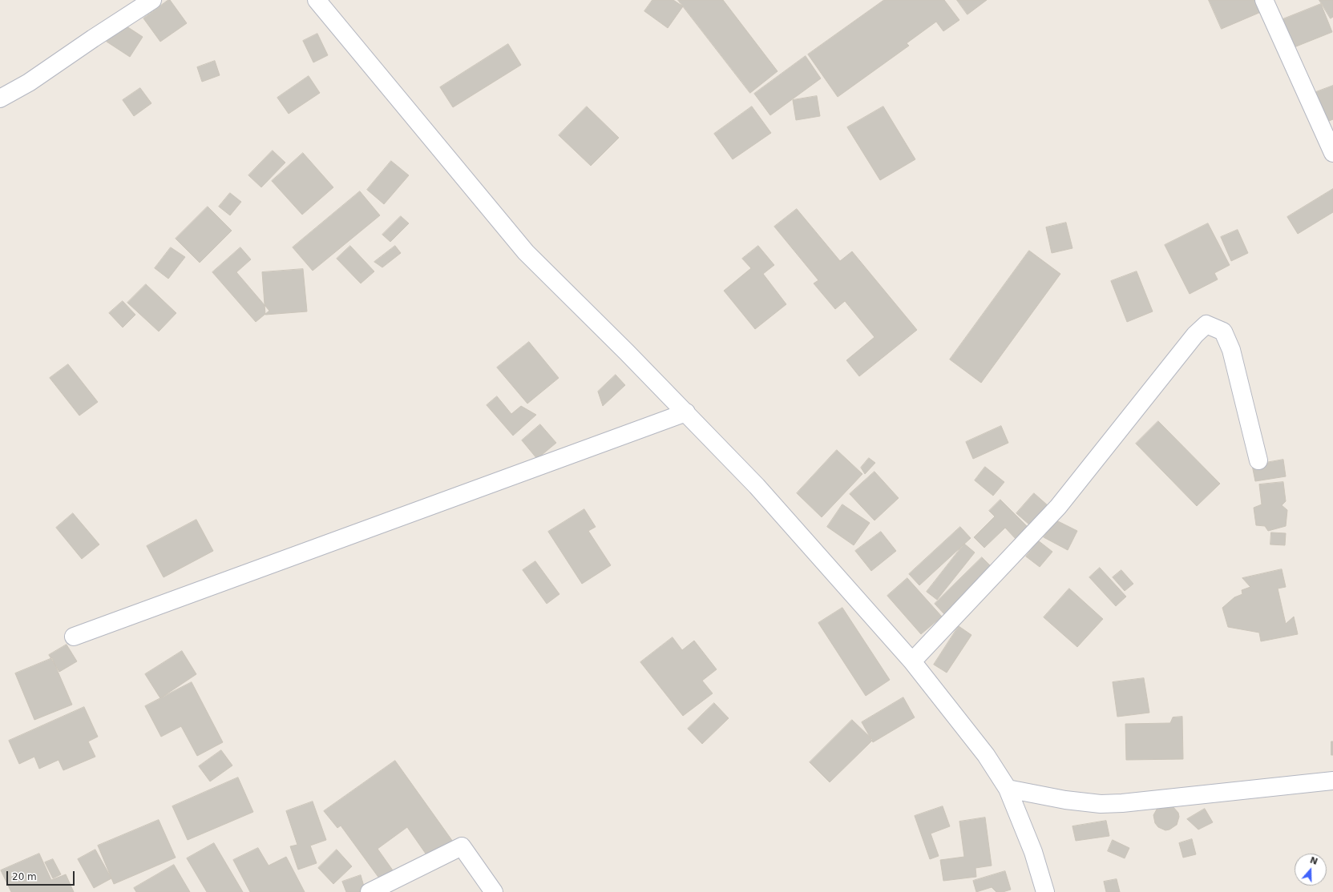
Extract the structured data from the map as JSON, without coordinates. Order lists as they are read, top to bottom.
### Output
{
  "scale_bar": "20 m",
  "north": "top"
}
